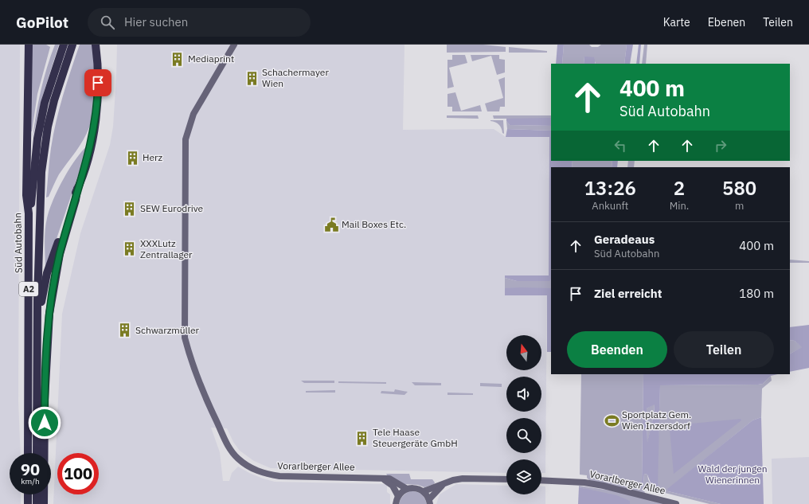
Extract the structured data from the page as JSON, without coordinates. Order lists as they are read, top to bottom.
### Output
{
  "streets": {
    "highway": ["Süd Autobahn", "A2"],
    "main road": ["Vorarlberger Allee"]
  },
  "parks": ["Wald der jungen Wienerinnen"],
  "places": {
    "building": [
      "Mediaprint",
      "Schachermayer Wien",
      "Herz",
      "SEW Eurodrive",
      "XXXLutz Zentrallager",
      "Schwarzmüller",
      "Tele Haase Steuergeräte GmbH"
    ],
    "public building": ["Mail Boxes Etc."],
    "sports": ["Sportplatz Gem. Wien Inzersdorf"]
  },
  "north": "top",
  "page": {
    "header": "GoPilot",
    "search": "Hier suchen",
    "nav": ["Karte", "Ebenen", "Teilen"],
    "turn": ["400 m", "Süd Autobahn"],
    "eta": [
      "13:26",
      "Ankunft",
      "2",
      "Min.",
      "580",
      "m"
    ],
    "list": [
      {
        "name": "Geradeaus",
        "note": "Süd Autobahn",
        "value": "400 m"
      },
      {
        "name": "Ziel erreicht",
        "value": "180 m"
      }
    ],
    "buttons": ["Beenden", "Teilen"],
    "speed": "90 km/h",
    "limit": "100"
  }
}
